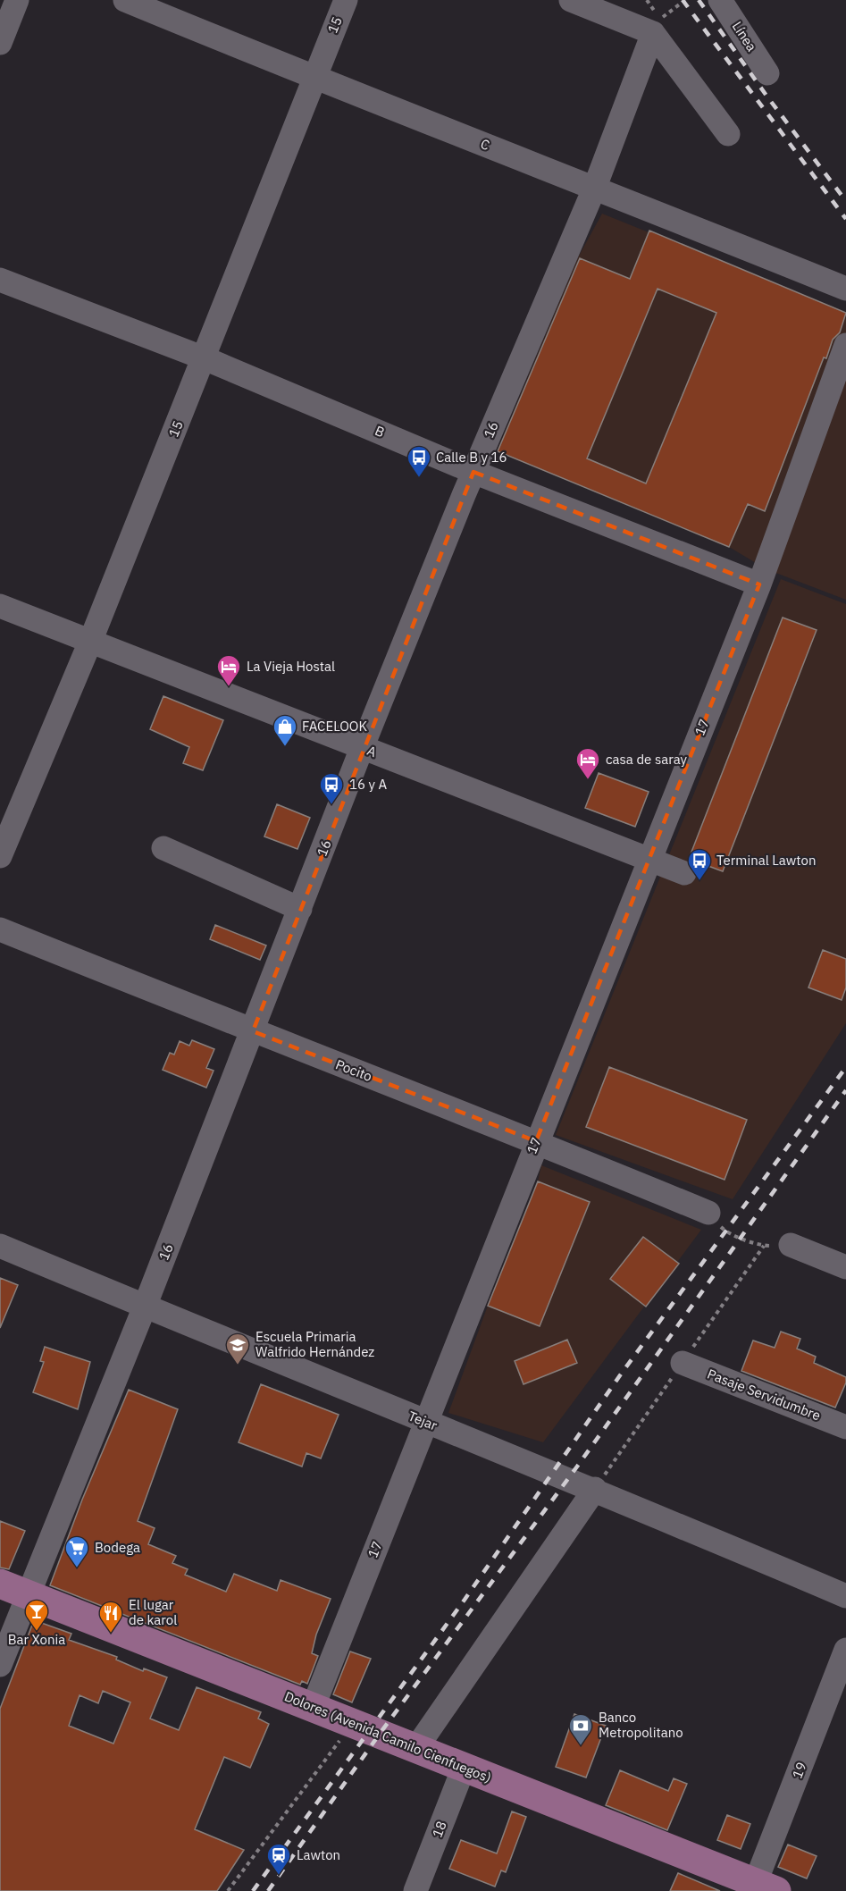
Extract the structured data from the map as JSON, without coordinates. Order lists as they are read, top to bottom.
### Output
{
  "streets": {
    "main road": ["Dolores (Avenida Camilo Cienfuegos)"],
    "street": [
      "15",
      "Línea",
      "C",
      "16",
      "B",
      "17",
      "A",
      "Pocito",
      "Pasaje Servidumbre",
      "Tejar",
      "19",
      "18"
    ]
  },
  "crossings": [
    ["15", "C"],
    ["15", "B"],
    ["15", "A"],
    ["C", "16"],
    ["16", "B"],
    ["16", "A"],
    ["16", "Pocito"],
    ["16", "Tejar"],
    ["16", "Dolores (Avenida Camilo Cienfuegos)"],
    ["B", "17"],
    ["17", "A"],
    ["17", "Pocito"],
    ["17", "Tejar"],
    ["17", "Dolores (Avenida Camilo Cienfuegos)"],
    ["Dolores (Avenida Camilo Cienfuegos)", "19"],
    ["Dolores (Avenida Camilo Cienfuegos)", "18"]
  ],
  "places": {
    "bus stop": ["Calle B y 16", "16 y A", "Terminal Lawton"],
    "hotel": ["La Vieja Hostal", "casa de saray"],
    "shop": ["FACELOOK"],
    "school or university": ["Escuela Primaria Walfrido Hernández"],
    "supermarket": ["Bodega"],
    "bar": ["Bar Xonia"],
    "restaurant": ["El lugar de karol"],
    "bank": ["Banco Metropolitano"],
    "station": ["Lawton"]
  }
}
